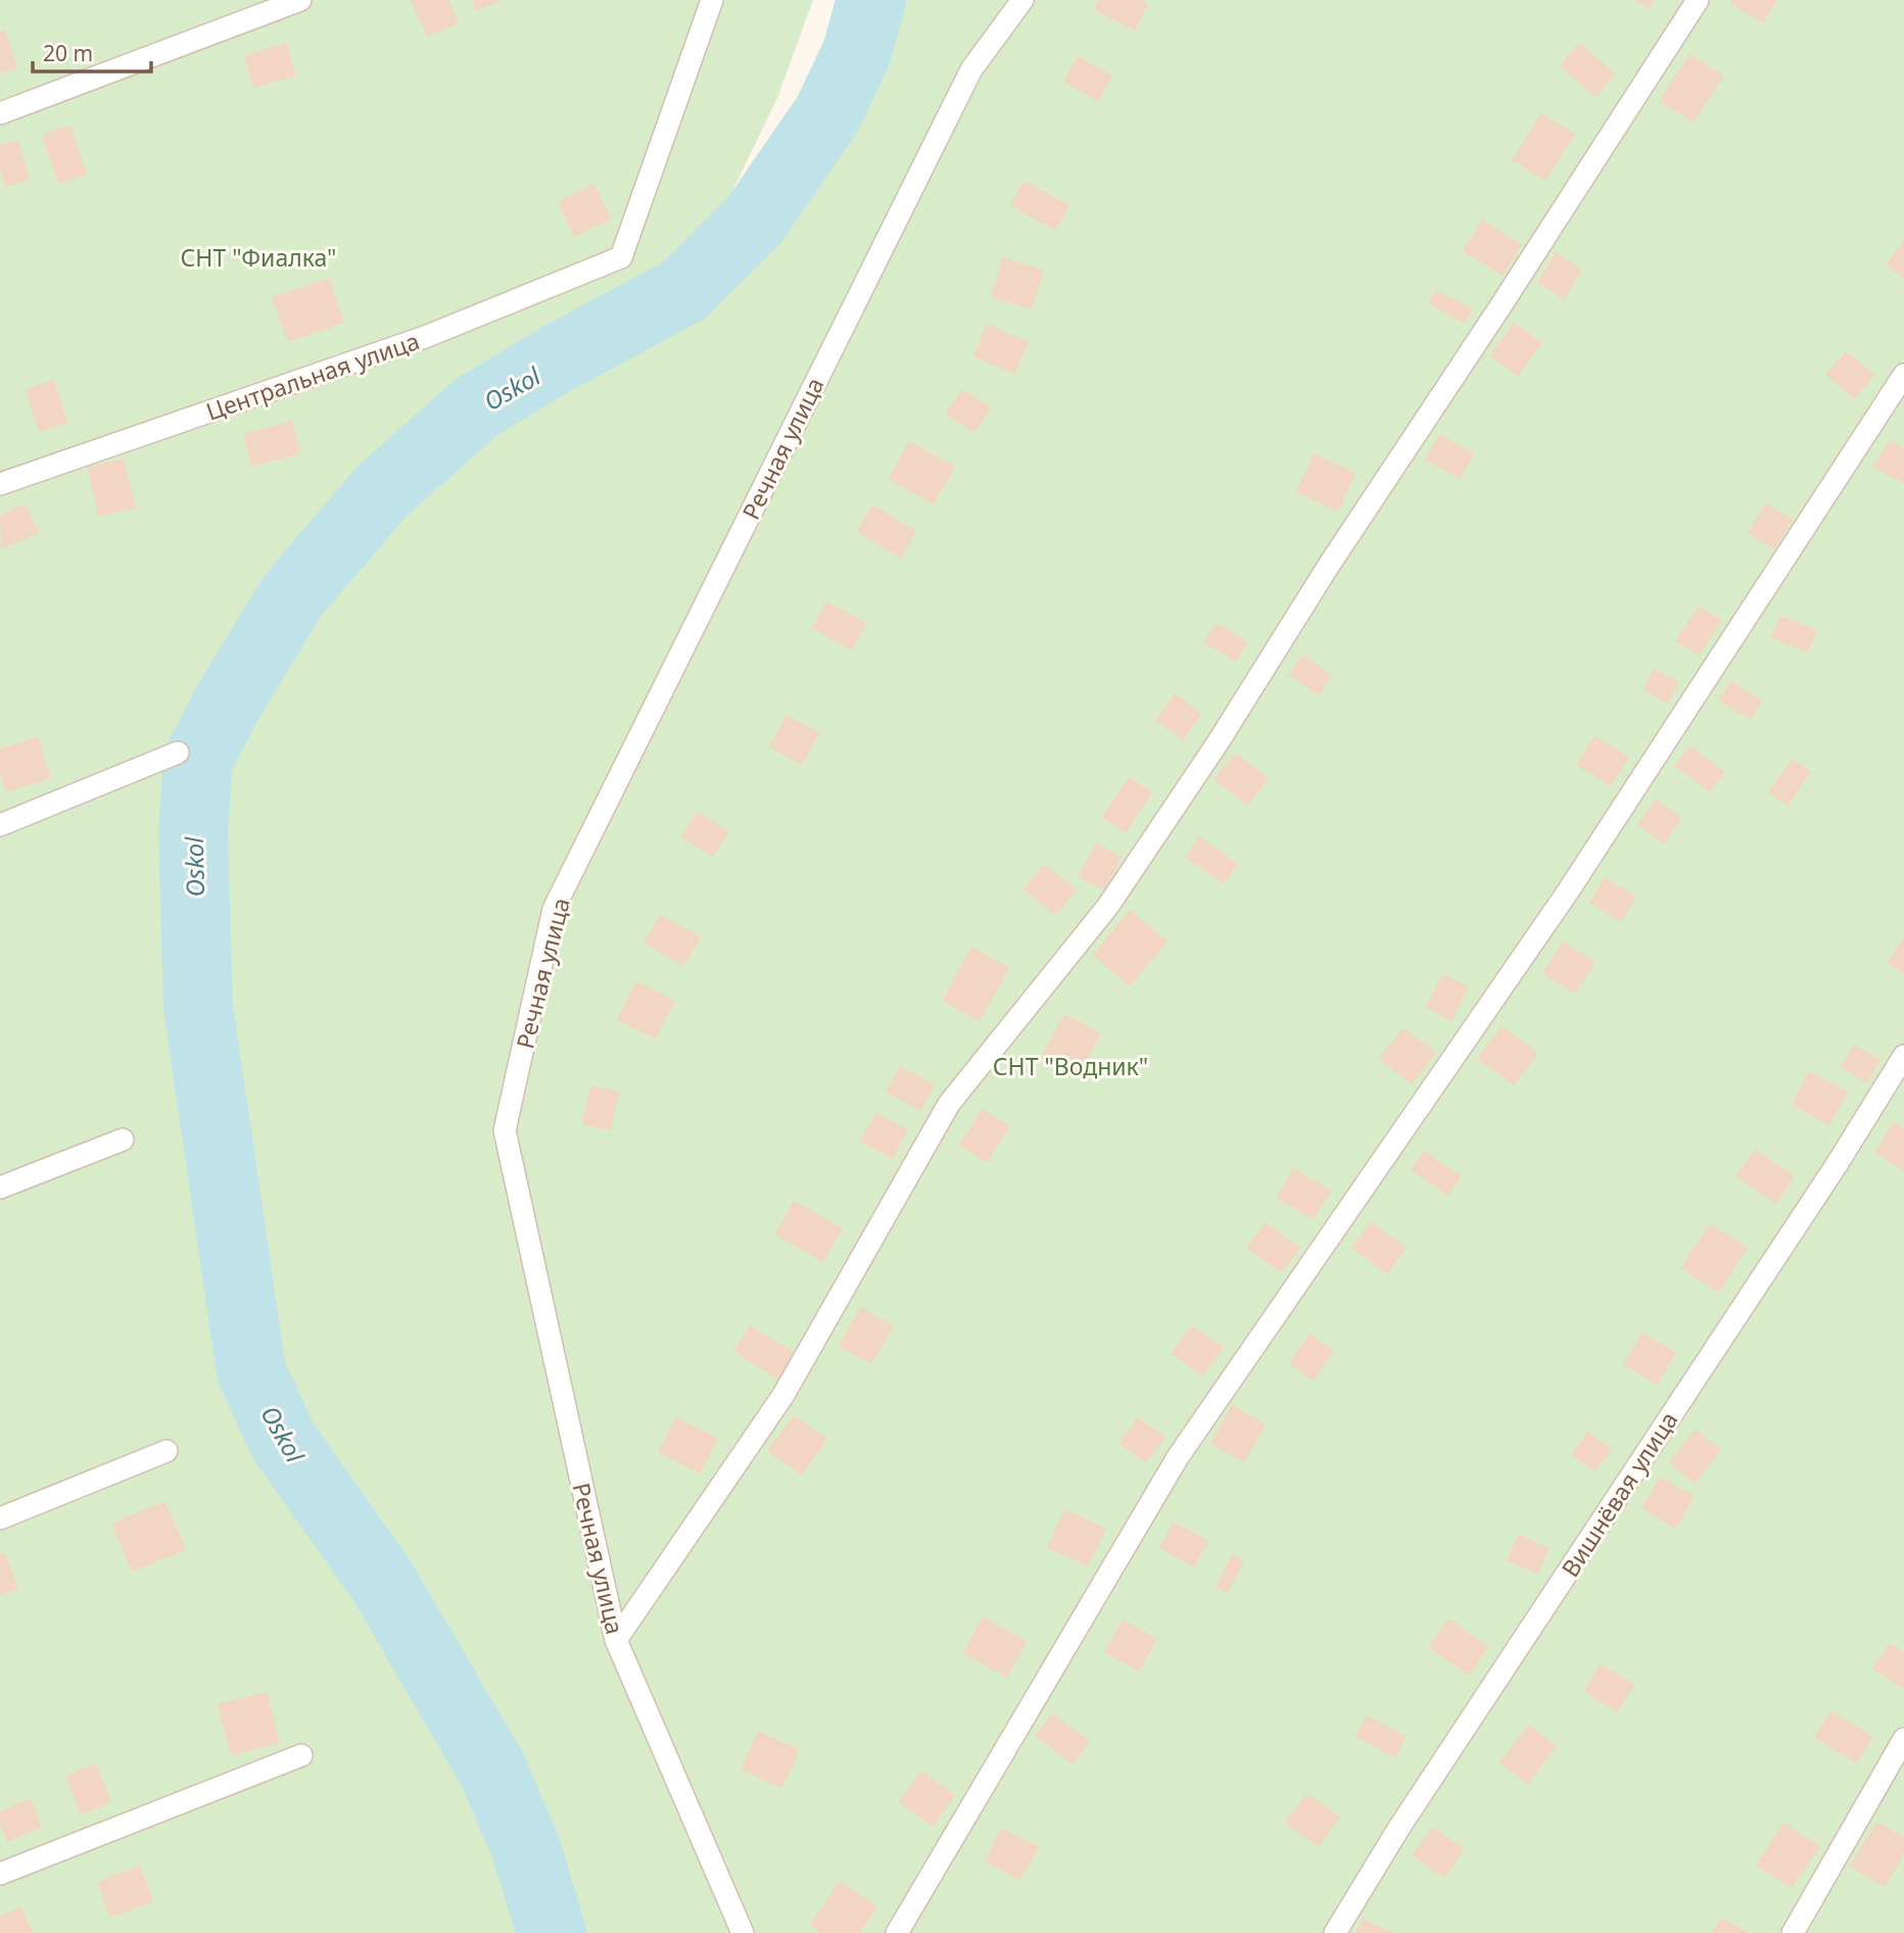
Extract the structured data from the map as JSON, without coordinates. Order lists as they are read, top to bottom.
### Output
{
  "streets": {
    "lane": ["Центральная улица", "Речная улица", "Вишнёвая улица"]
  },
  "water": ["Oskol"],
  "parks": ["СНТ \"Фиалка\"", "СНТ \"Водник\""],
  "scale_bar": "20 m"
}
